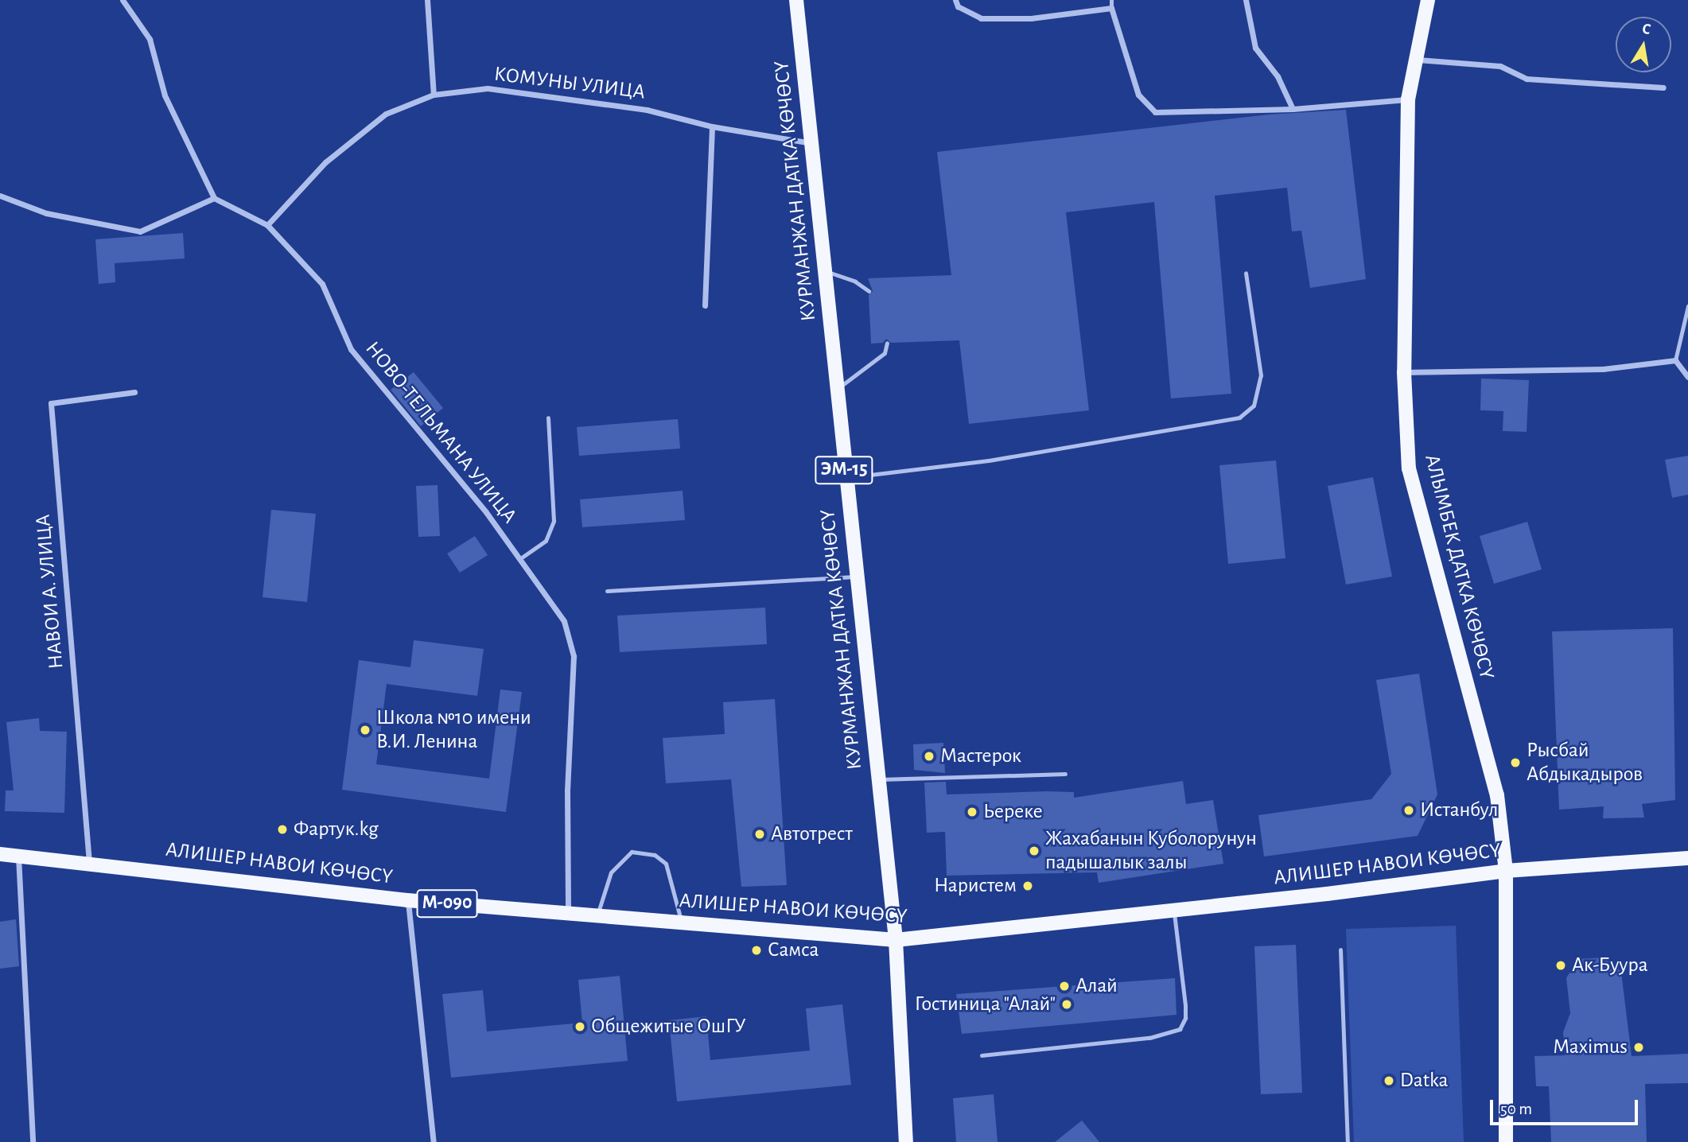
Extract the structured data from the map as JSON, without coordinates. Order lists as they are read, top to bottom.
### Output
{
  "streets": {
    "main road": [
      "КУРМАНЖАН ДАТКА КӨЧӨСҮ",
      "ЭМ-15",
      "АЛЫМБЕК ДАТКА КӨЧӨСҮ",
      "АЛИШЕР НАВОИ КӨЧӨСҮ",
      "М-090"
    ],
    "street": ["КОМУНЫ УЛИЦА", "НОВО-ТЕЛЬМАНА УЛИЦА", "НАВОИ А. УЛИЦА"]
  },
  "crossings": [
    ["КОМУНЫ УЛИЦА", "КУРМАНЖАН ДАТКА КӨЧӨСҮ"],
    ["КОМУНЫ УЛИЦА", "НОВО-ТЕЛЬМАНА УЛИЦА"],
    ["КУРМАНЖАН ДАТКА КӨЧӨСҮ", "АЛИШЕР НАВОИ КӨЧӨСҮ"],
    ["НОВО-ТЕЛЬМАНА УЛИЦА", "АЛИШЕР НАВОИ КӨЧӨСҮ"],
    ["АЛЫМБЕК ДАТКА КӨЧӨСҮ", "АЛИШЕР НАВОИ КӨЧӨСҮ"],
    ["НАВОИ А. УЛИЦА", "АЛИШЕР НАВОИ КӨЧӨСҮ"]
  ],
  "places": [
    "Школа №10 имени В.И. Ленина",
    "Мастерок",
    "Рысбай Абдыкадыров",
    "Истанбул",
    "Ьереке",
    "Фартук.kg",
    "Автотрест",
    "Жахабанын Куболорунун падышалык залы",
    "Наристем",
    "Самса",
    "Ак-Буура",
    "Алай",
    "Гостиница \"Алай\"",
    "Общежитые ОшГУ",
    "Maximus",
    "Datka"
  ],
  "scale_bar": "50 m",
  "north": "top"
}
